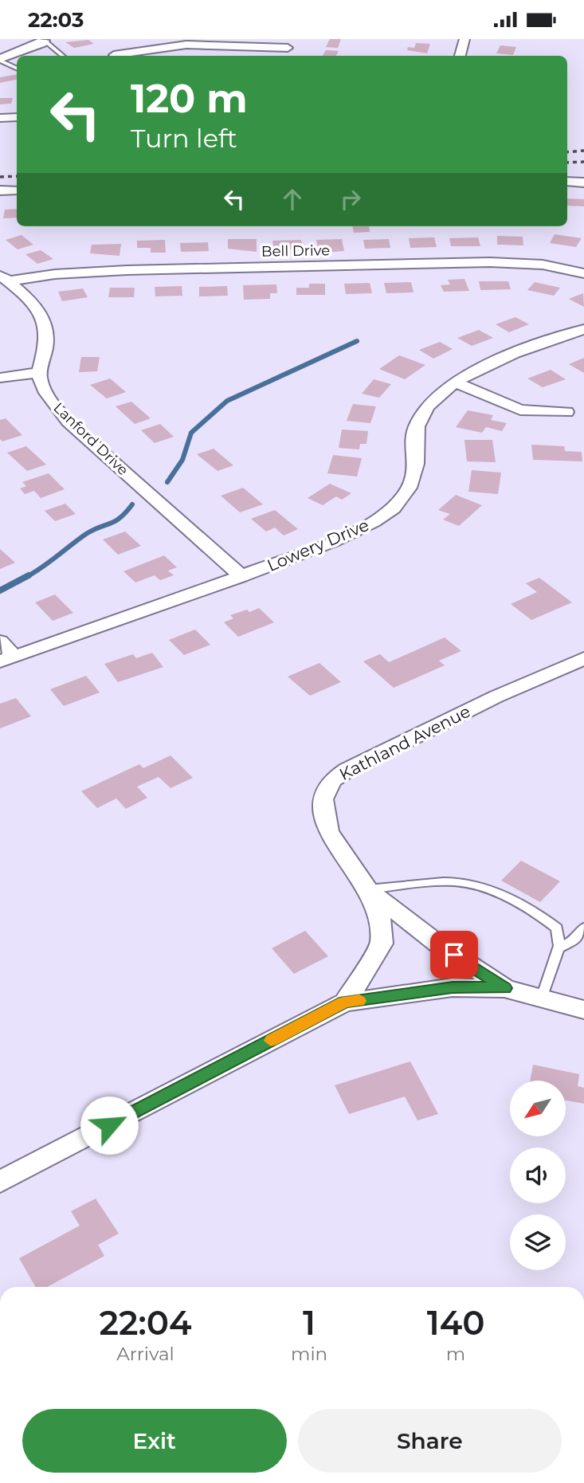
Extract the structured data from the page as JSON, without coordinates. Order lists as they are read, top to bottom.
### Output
{
  "streets": {
    "street": [
      "Bell Drive",
      "Lanford Drive",
      "Lowery Drive",
      "Kathland Avenue"
    ]
  },
  "crossings": [
    ["Lanford Drive", "Lowery Drive"]
  ],
  "north": "bottom left",
  "page": {
    "status": "22:03",
    "turn": ["120 m", "Turn left"],
    "eta": [
      "22:04",
      "Arrival",
      "1",
      "min",
      "140",
      "m"
    ],
    "buttons": ["Exit", "Share"]
  }
}
